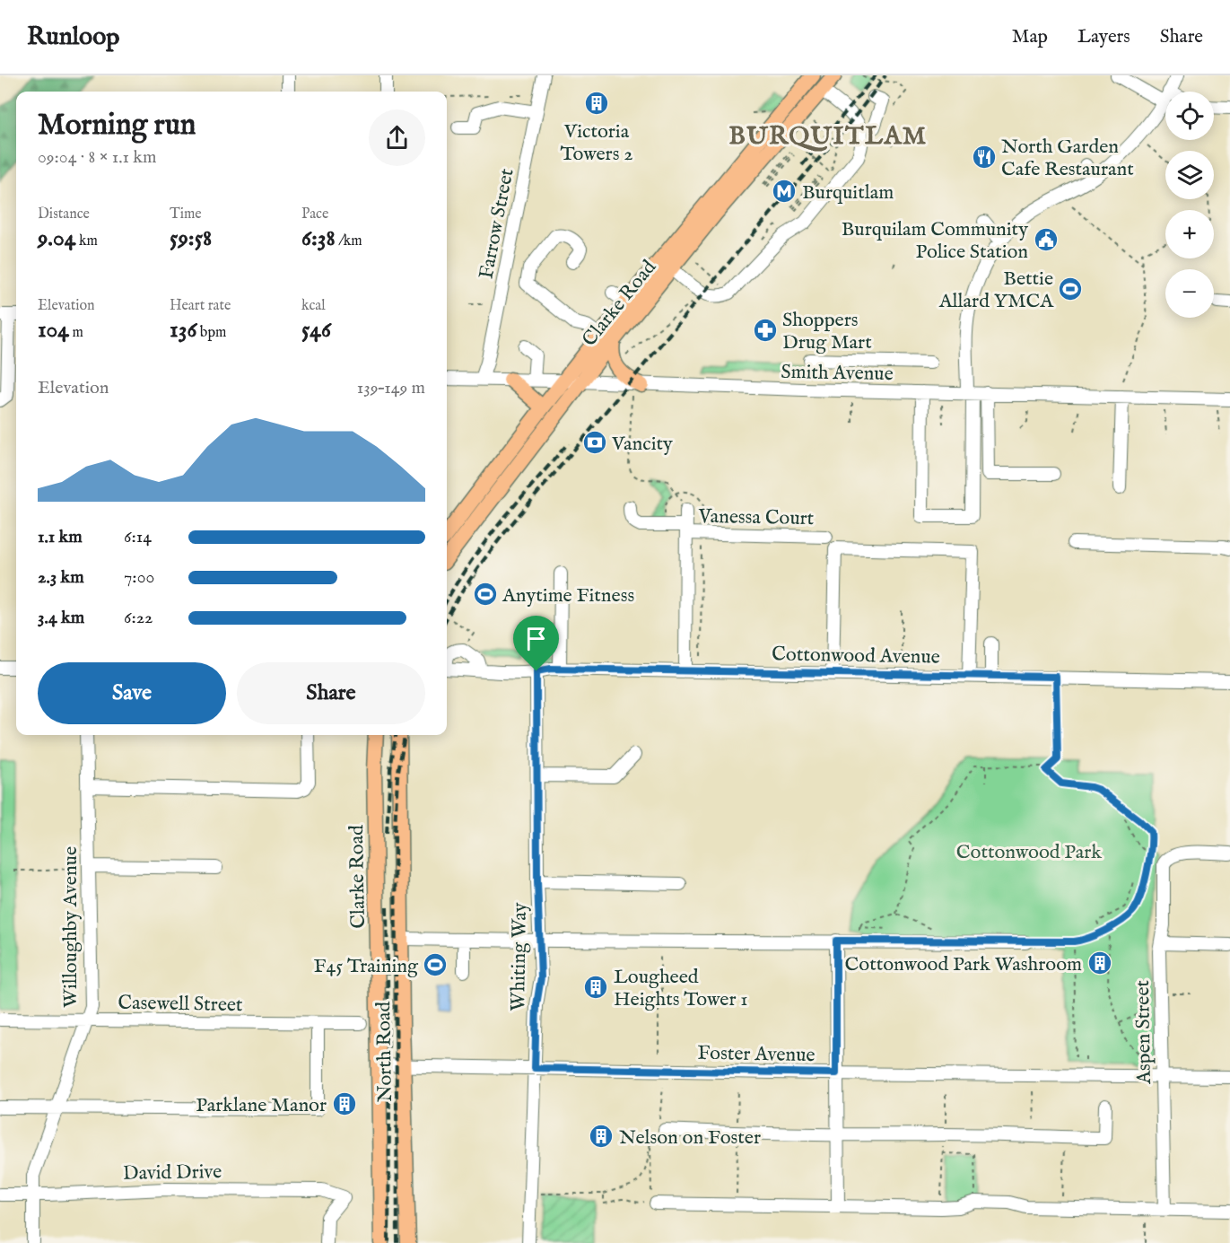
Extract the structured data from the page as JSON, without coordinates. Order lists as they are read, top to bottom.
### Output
{
  "streets": {
    "main road": ["Clarke Road", "North Road"],
    "street": [
      "Farrow Street",
      "Smith Avenue",
      "Vanessa Court",
      "Cottonwood Avenue",
      "Willoughby Avenue",
      "Whiting Way",
      "Casewell Street",
      "Aspen Street",
      "Foster Avenue",
      "David Drive"
    ]
  },
  "crossings": [
    ["Farrow Street", "Smith Avenue"],
    ["Clarke Road", "Smith Avenue"],
    ["Clarke Road", "North Road"],
    ["Clarke Road", "Foster Avenue"],
    ["Cottonwood Avenue", "Whiting Way"],
    ["Willoughby Avenue", "Casewell Street"],
    ["Willoughby Avenue", "David Drive"],
    ["Whiting Way", "Foster Avenue"],
    ["Aspen Street", "Foster Avenue"],
    ["North Road", "Foster Avenue"]
  ],
  "districts": ["BURQUITLAM"],
  "parks": ["Cottonwood Park"],
  "places": {
    "building": [
      "Victoria Towers 2",
      "Cottonwood Park Washroom",
      "Lougheed Heights Tower 1",
      "Parklane Manor",
      "Nelson on Foster"
    ],
    "restaurant": ["North Garden Cafe Restaurant"],
    "metro station": ["Burquitlam"],
    "public building": ["Burquilam Community Police Station"],
    "sports": ["Bettie Allard YMCA", "Anytime Fitness", "F45 Training"],
    "pharmacy": ["Shoppers Drug Mart"],
    "bank": ["Vancity"]
  },
  "page": {
    "header": "Runloop",
    "nav": ["Map", "Layers", "Share"],
    "map_buttons": ["+", "−"],
    "heading": ["Morning run", "09:04 · 8 × 1.1 km"],
    "stats": [
      ["Distance", "9.04 km"],
      ["Time", "59:58"],
      ["Pace", "6:38 /km"],
      ["Elevation", "104 m"],
      ["Heart rate", "136 bpm"],
      ["kcal", "546"]
    ],
    "chart": ["Elevation", "139–149 m"],
    "list": [
      {
        "name": "1.1 km",
        "note": "6:14"
      },
      {
        "name": "2.3 km",
        "note": "7:00"
      },
      {
        "name": "3.4 km",
        "note": "6:22"
      }
    ],
    "buttons": ["Save", "Share"]
  }
}
